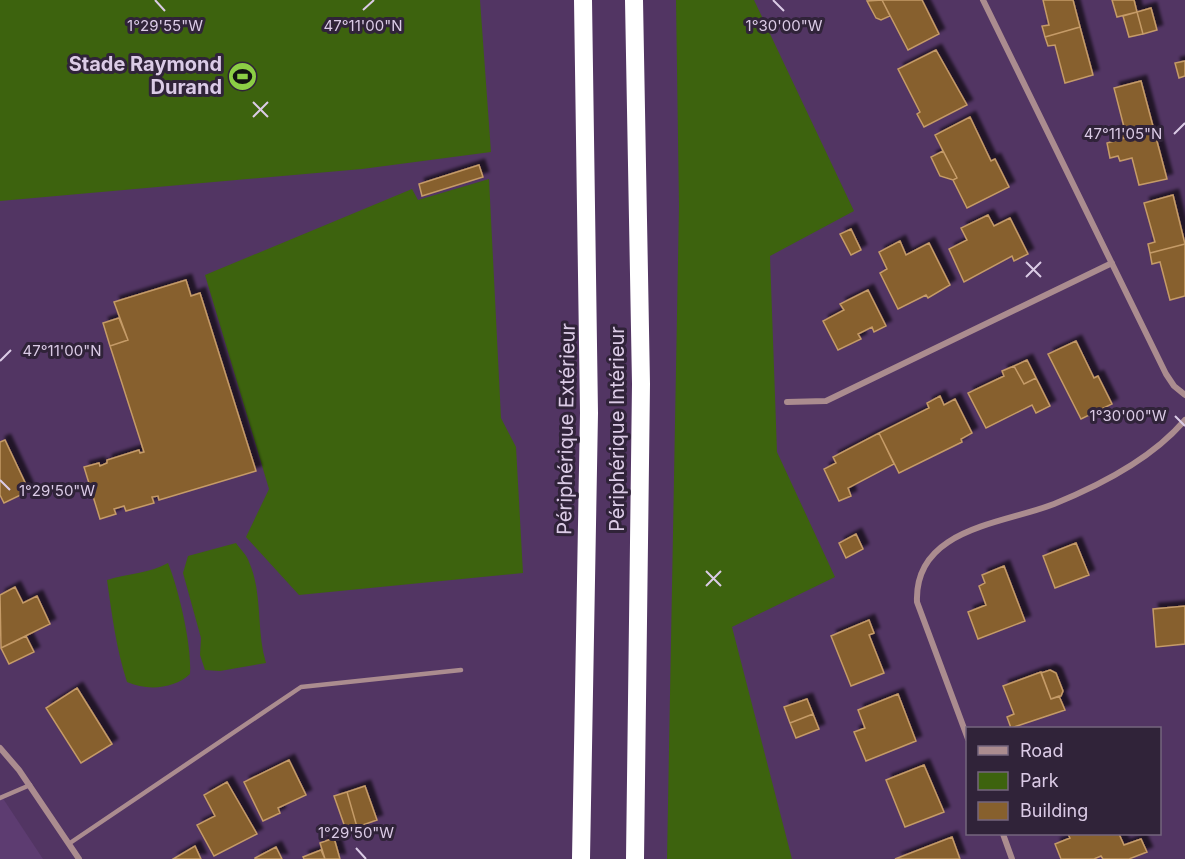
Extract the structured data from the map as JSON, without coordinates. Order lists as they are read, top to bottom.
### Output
{
  "streets": {
    "highway": ["Périphérique Extérieur", "Périphérique Intérieur"]
  },
  "places": {
    "sports": ["Stade Raymond Durand"]
  },
  "legend": ["Road", "Park", "Building"],
  "coordinates": [
    "47°11'00\"N",
    "1°29'55\"W",
    "1°30'00\"W",
    "47°11'05\"N",
    "1°29'50\"W"
  ]
}
